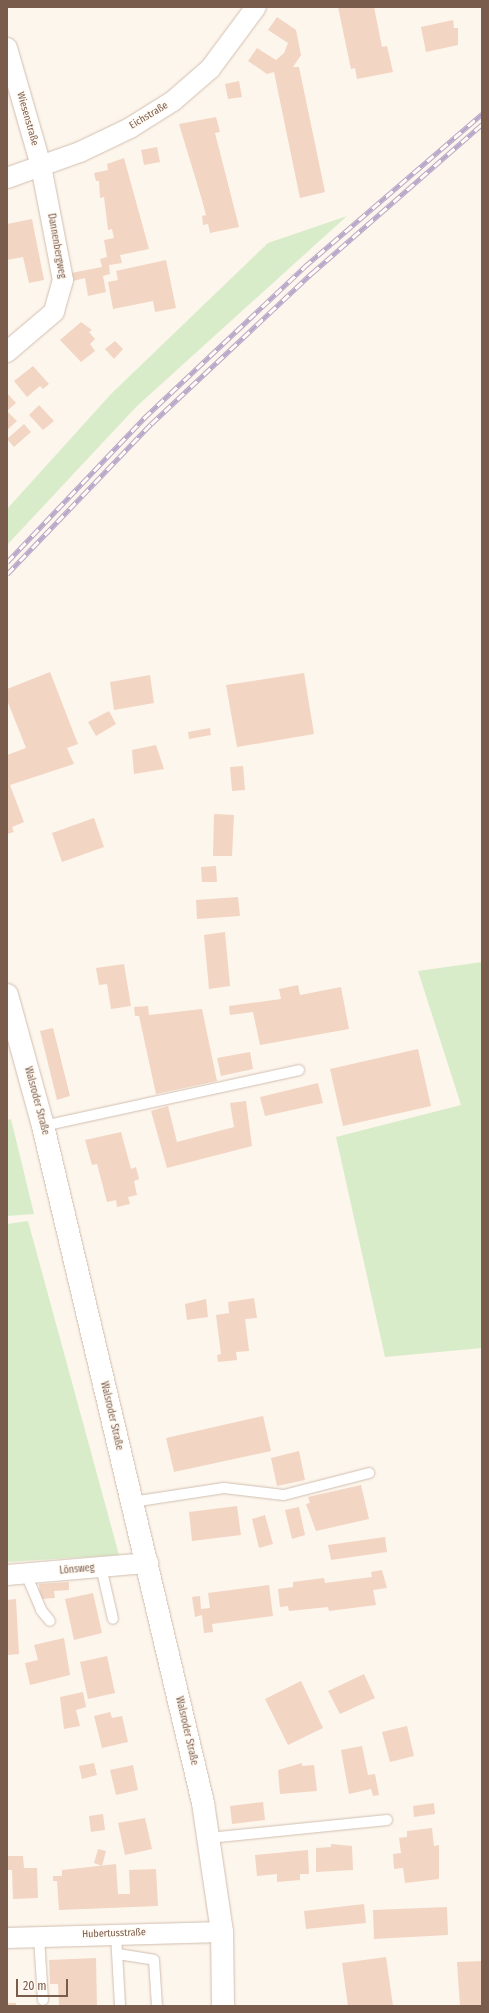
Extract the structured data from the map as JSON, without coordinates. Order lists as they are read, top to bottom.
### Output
{
  "streets": {
    "street": [
      "Eichstraße",
      "Wiesenstraße",
      "Dannenbergweg",
      "Walsroder Straße",
      "Lönsweg",
      "Hubertusstraße"
    ]
  },
  "crossings": [
    ["Eichstraße", "Wiesenstraße"],
    ["Eichstraße", "Dannenbergweg"],
    ["Wiesenstraße", "Dannenbergweg"],
    ["Walsroder Straße", "Lönsweg"],
    ["Walsroder Straße", "Hubertusstraße"]
  ],
  "scale_bar": "20 m"
}
